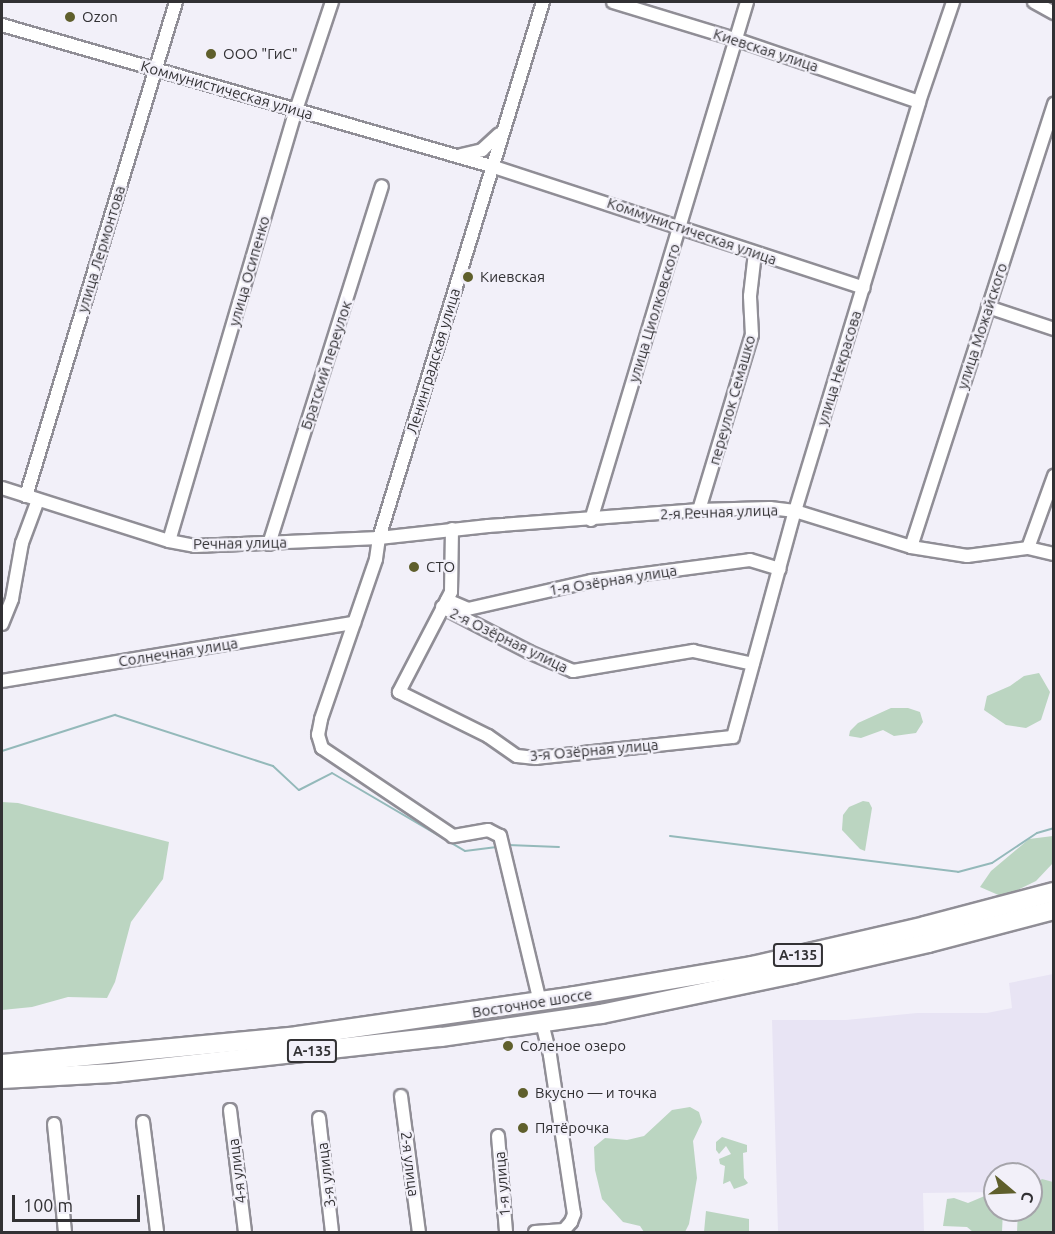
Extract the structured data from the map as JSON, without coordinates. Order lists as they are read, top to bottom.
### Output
{
  "streets": {
    "highway": ["А-135", "Восточное шоссе"],
    "street": [
      "Киевская улица",
      "Коммунистическая улица",
      "улица Лермонтова",
      "улица Осипенко",
      "улица Циолковского",
      "улица Можайского",
      "Ленинградская улица",
      "Братский переулок",
      "улица Некрасова",
      "переулок Семашко",
      "2-я Речная улица",
      "Речная улица",
      "1-я Озёрная улица",
      "2-я Озёрная улица",
      "Солнечная улица",
      "3-я Озёрная улица",
      "2-я улица",
      "4-я улица",
      "3-я улица",
      "1-я улица"
    ]
  },
  "crossings": [
    ["Киевская улица", "улица Циолковского"],
    ["Киевская улица", "улица Некрасова"],
    ["Коммунистическая улица", "улица Лермонтова"],
    ["Коммунистическая улица", "улица Осипенко"],
    ["Коммунистическая улица", "улица Циолковского"],
    ["Коммунистическая улица", "Ленинградская улица"],
    ["Коммунистическая улица", "улица Некрасова"],
    ["Коммунистическая улица", "переулок Семашко"],
    ["улица Лермонтова", "Речная улица"],
    ["улица Осипенко", "Речная улица"],
    ["улица Циолковского", "2-я Речная улица"],
    ["улица Можайского", "2-я Речная улица"],
    ["Ленинградская улица", "2-я Речная улица"],
    ["Ленинградская улица", "Речная улица"],
    ["Ленинградская улица", "Солнечная улица"],
    ["Ленинградская улица", "Восточное шоссе"],
    ["Братский переулок", "Речная улица"],
    ["улица Некрасова", "2-я Речная улица"],
    ["улица Некрасова", "1-я Озёрная улица"],
    ["улица Некрасова", "2-я Озёрная улица"],
    ["улица Некрасова", "3-я Озёрная улица"],
    ["переулок Семашко", "2-я Речная улица"],
    ["2-я Речная улица", "Речная улица"],
    ["1-я Озёрная улица", "2-я Озёрная улица"],
    ["1-я Озёрная улица", "3-я Озёрная улица"],
    ["2-я Озёрная улица", "3-я Озёрная улица"]
  ],
  "places": [
    "Ozon",
    "ООО \"ГиС\"",
    "Киевская",
    "СТО",
    "Соленое озеро",
    "Вкусно — и точка",
    "Пятёрочка"
  ],
  "scale_bar": "100 m",
  "north": "right"
}
